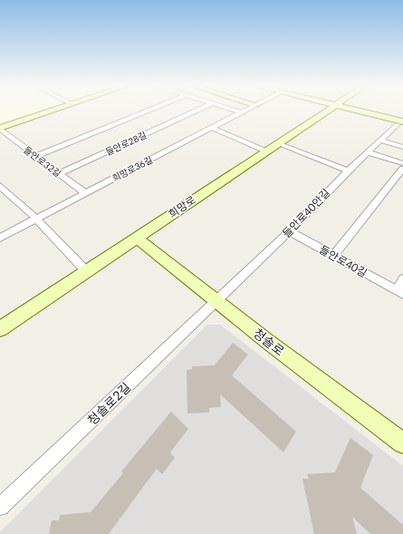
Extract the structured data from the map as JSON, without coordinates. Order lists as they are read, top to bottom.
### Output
{
  "streets": {
    "street": [
      "들안로28길",
      "들안로32길",
      "희망로36길",
      "희망로",
      "들안로40안길",
      "들안로40길",
      "청솔로",
      "청솔로2길"
    ]
  },
  "crossings": [
    ["들안로28길", "들안로32길"],
    ["들안로32길", "희망로36길"],
    ["희망로", "청솔로"],
    ["들안로40안길", "들안로40길"],
    ["들안로40안길", "청솔로"],
    ["들안로40안길", "청솔로2길"],
    ["청솔로", "청솔로2길"]
  ]
}
